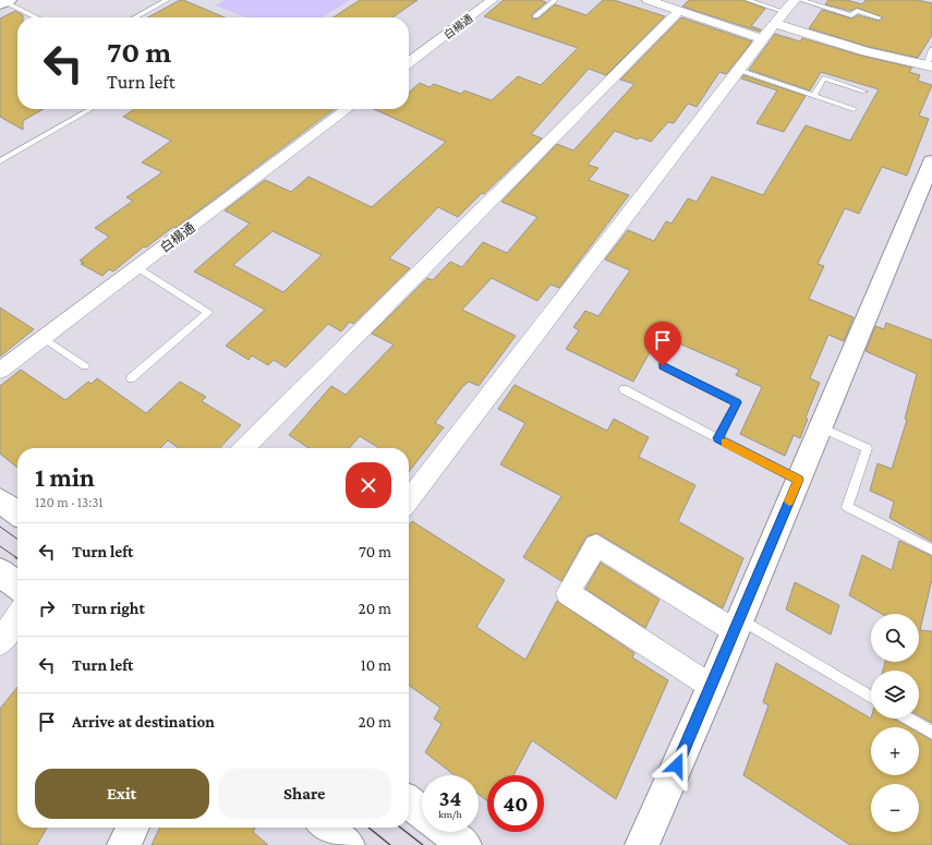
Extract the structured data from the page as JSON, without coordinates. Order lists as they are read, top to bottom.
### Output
{
  "streets": {
    "street": ["白楊通"]
  },
  "page": {
    "turn": ["70 m", "Turn left"],
    "heading": ["1 min", "120 m · 13:31"],
    "list": [
      {
        "name": "Turn left",
        "value": "70 m"
      },
      {
        "name": "Turn right",
        "value": "20 m"
      },
      {
        "name": "Turn left",
        "value": "10 m"
      },
      {
        "name": "Arrive at destination",
        "value": "20 m"
      }
    ],
    "map_buttons": ["+", "−"],
    "buttons": ["Exit", "Share"],
    "speed": "34 km/h",
    "limit": "40"
  }
}
